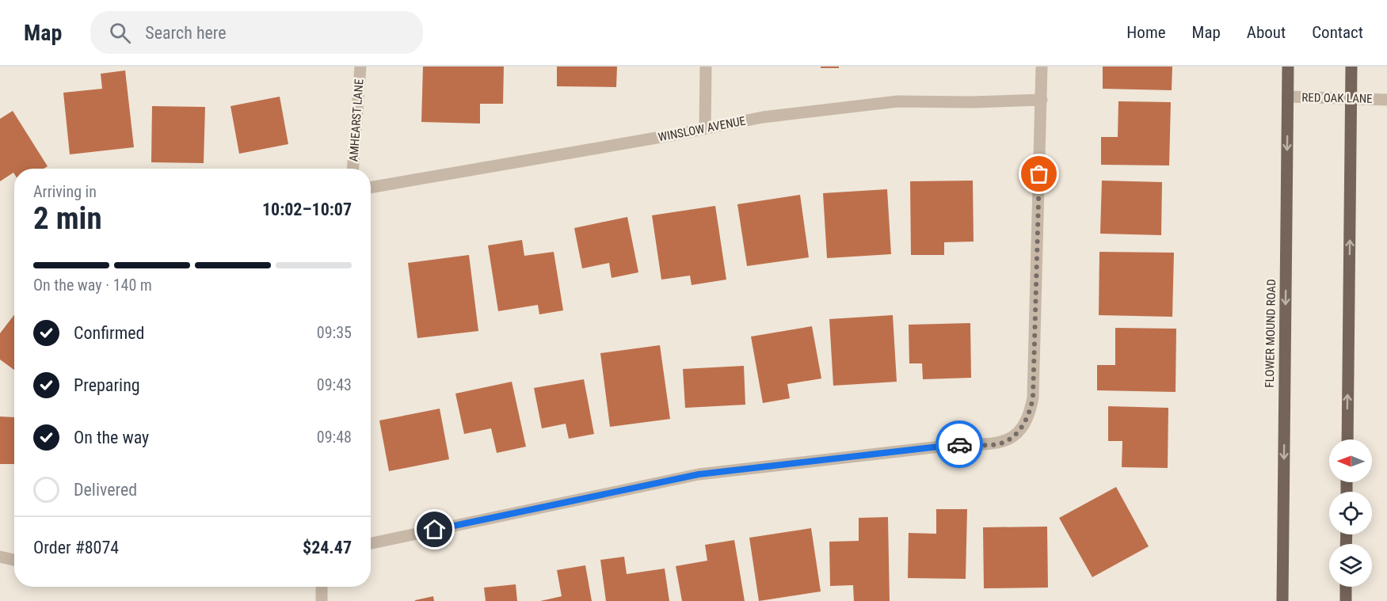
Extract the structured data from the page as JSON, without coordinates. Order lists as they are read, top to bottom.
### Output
{
  "streets": {
    "main road": ["FLOWER MOUND ROAD"],
    "street": ["RED OAK LANE", "AMHEARST LANE", "WINSLOW AVENUE"]
  },
  "crossings": [
    ["RED OAK LANE", "FLOWER MOUND ROAD"]
  ],
  "north": "left",
  "page": {
    "header": "Map",
    "search": "Search here",
    "nav": [
      "Home",
      "Map",
      "About",
      "Contact"
    ],
    "heading": ["2 min", "Arriving in", "10:02–10:07"],
    "panel": ["Order #8074", "$24.47"],
    "bar": "On the way · 140 m",
    "list": [
      ["Confirmed", "09:35"],
      ["Preparing", "09:43"],
      ["On the way", "09:48"],
      "Delivered"
    ]
  }
}
